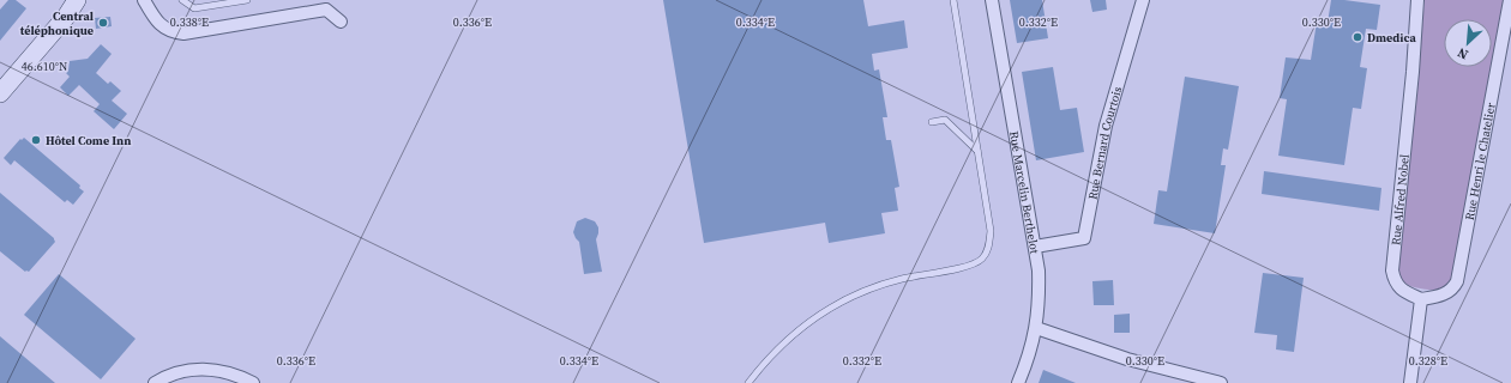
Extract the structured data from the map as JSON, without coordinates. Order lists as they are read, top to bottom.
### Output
{
  "streets": {
    "street": [
      "Rue Bernard Courtois",
      "Rue Henri le Chatelier",
      "Rue Marcelin Berthelot",
      "Rue Alfred Nobel"
    ]
  },
  "crossings": [
    ["Rue Bernard Courtois", "Rue Marcelin Berthelot"],
    ["Rue Henri le Chatelier", "Rue Alfred Nobel"]
  ],
  "places": ["Central téléphonique", "Dmedica", "Hôtel Come Inn"],
  "north": "bottom left",
  "coordinates": [
    "0.332°E",
    "0.338°E",
    "0.336°E",
    "0.334°E",
    "0.330°E",
    "46.610°N",
    "0.328°E"
  ]
}
